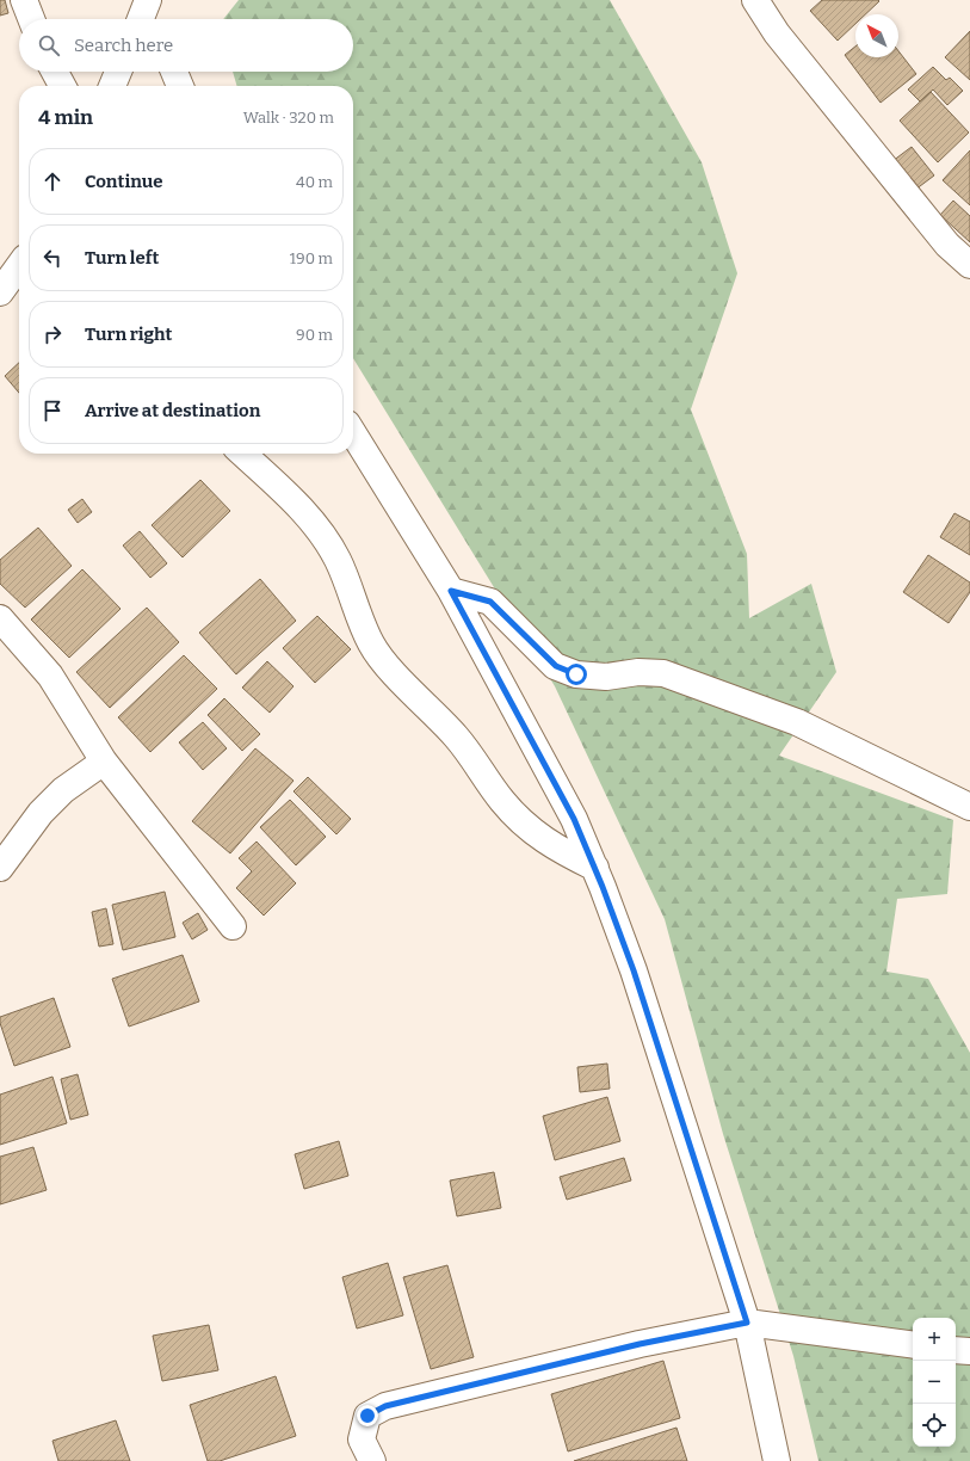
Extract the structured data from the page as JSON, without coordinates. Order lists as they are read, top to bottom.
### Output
{
  "north": "top left",
  "page": {
    "search": "Search here",
    "heading": ["4 min", "Walk · 320 m"],
    "list": [
      ["Continue", "40 m"],
      ["Turn left", "190 m"],
      ["Turn right", "90 m"],
      "Arrive at destination"
    ],
    "map_buttons": ["+", "−"]
  }
}
